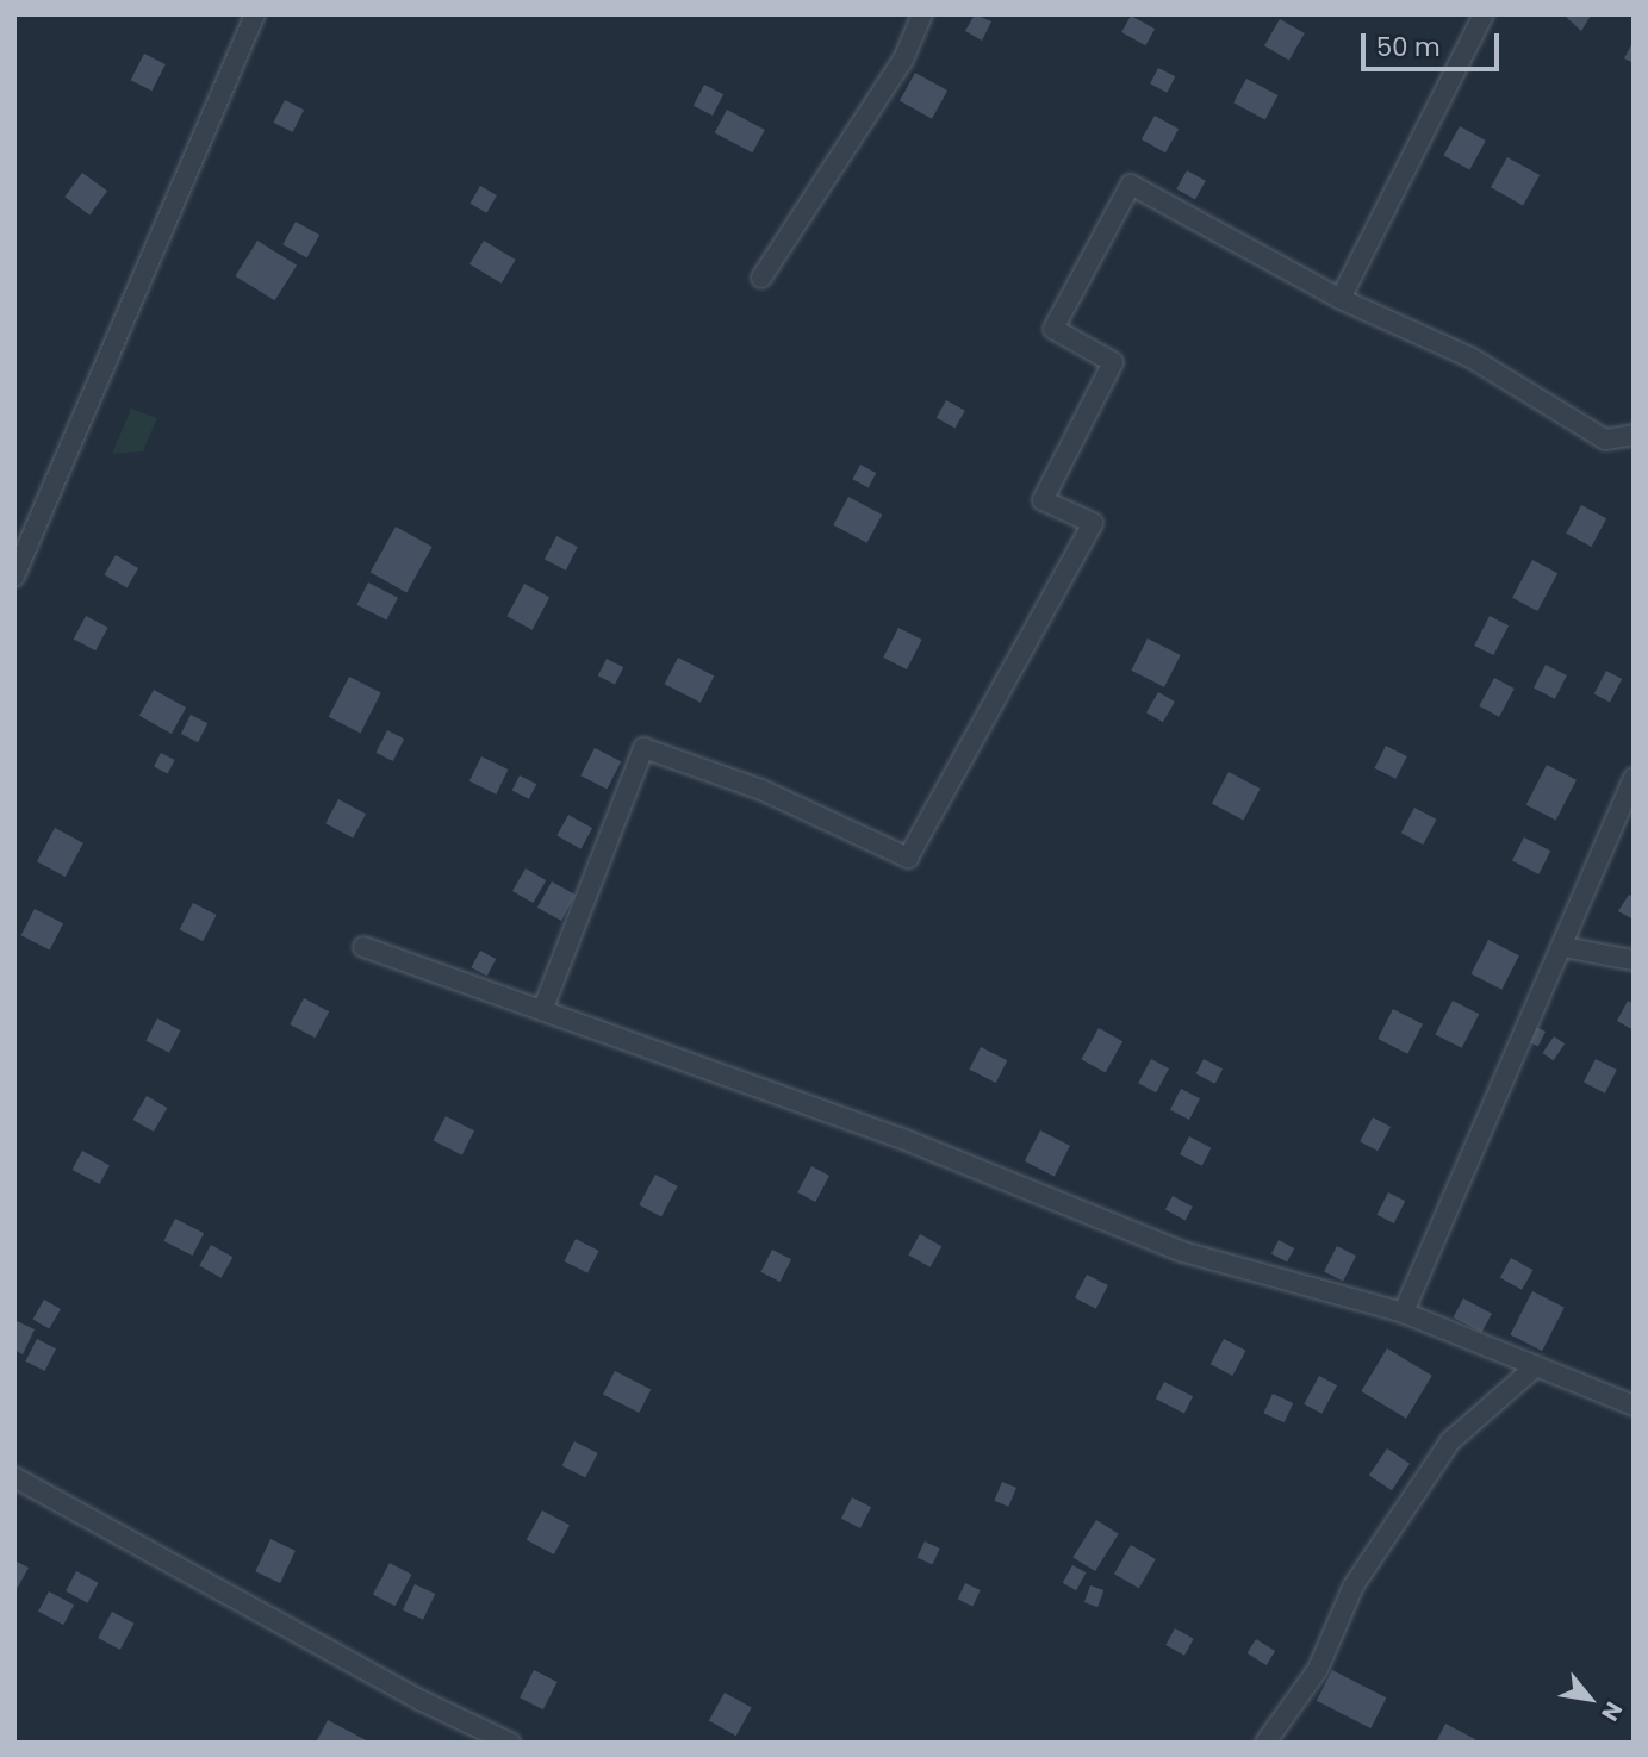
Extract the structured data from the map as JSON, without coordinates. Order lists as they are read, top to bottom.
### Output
{
  "scale_bar": "50 m",
  "north": "bottom right"
}
